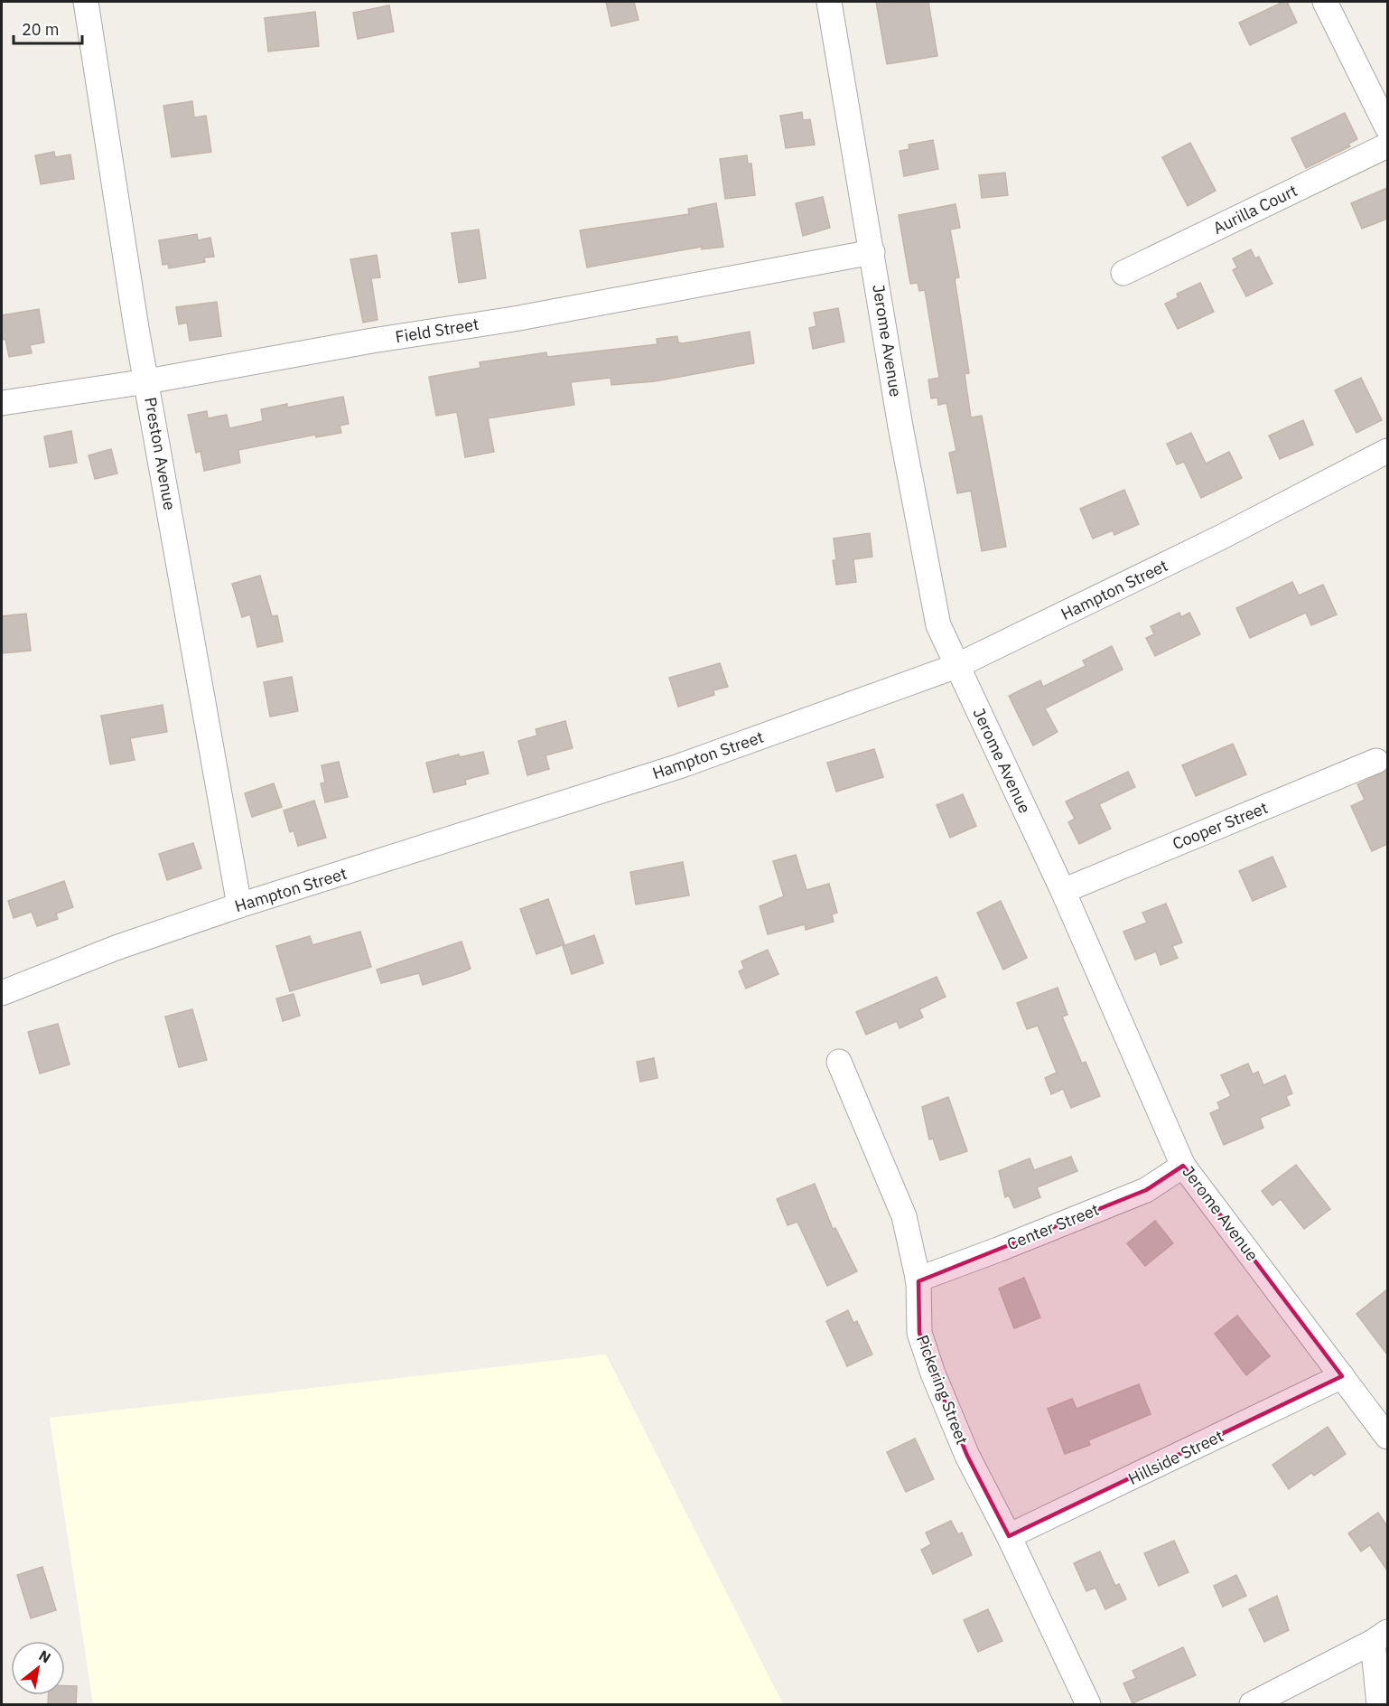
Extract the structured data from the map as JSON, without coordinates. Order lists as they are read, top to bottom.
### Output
{
  "streets": {
    "street": [
      "Aurilla Court",
      "Field Street",
      "Jerome Avenue",
      "Preston Avenue",
      "Hampton Street",
      "Cooper Street",
      "Center Street",
      "Pickering Street",
      "Hillside Street"
    ]
  },
  "crossings": [
    ["Field Street", "Jerome Avenue"],
    ["Field Street", "Preston Avenue"],
    ["Jerome Avenue", "Hampton Street"],
    ["Jerome Avenue", "Cooper Street"],
    ["Jerome Avenue", "Center Street"],
    ["Jerome Avenue", "Hillside Street"],
    ["Preston Avenue", "Hampton Street"],
    ["Center Street", "Pickering Street"],
    ["Pickering Street", "Hillside Street"]
  ],
  "scale_bar": "20 m",
  "north": "top right"
}
